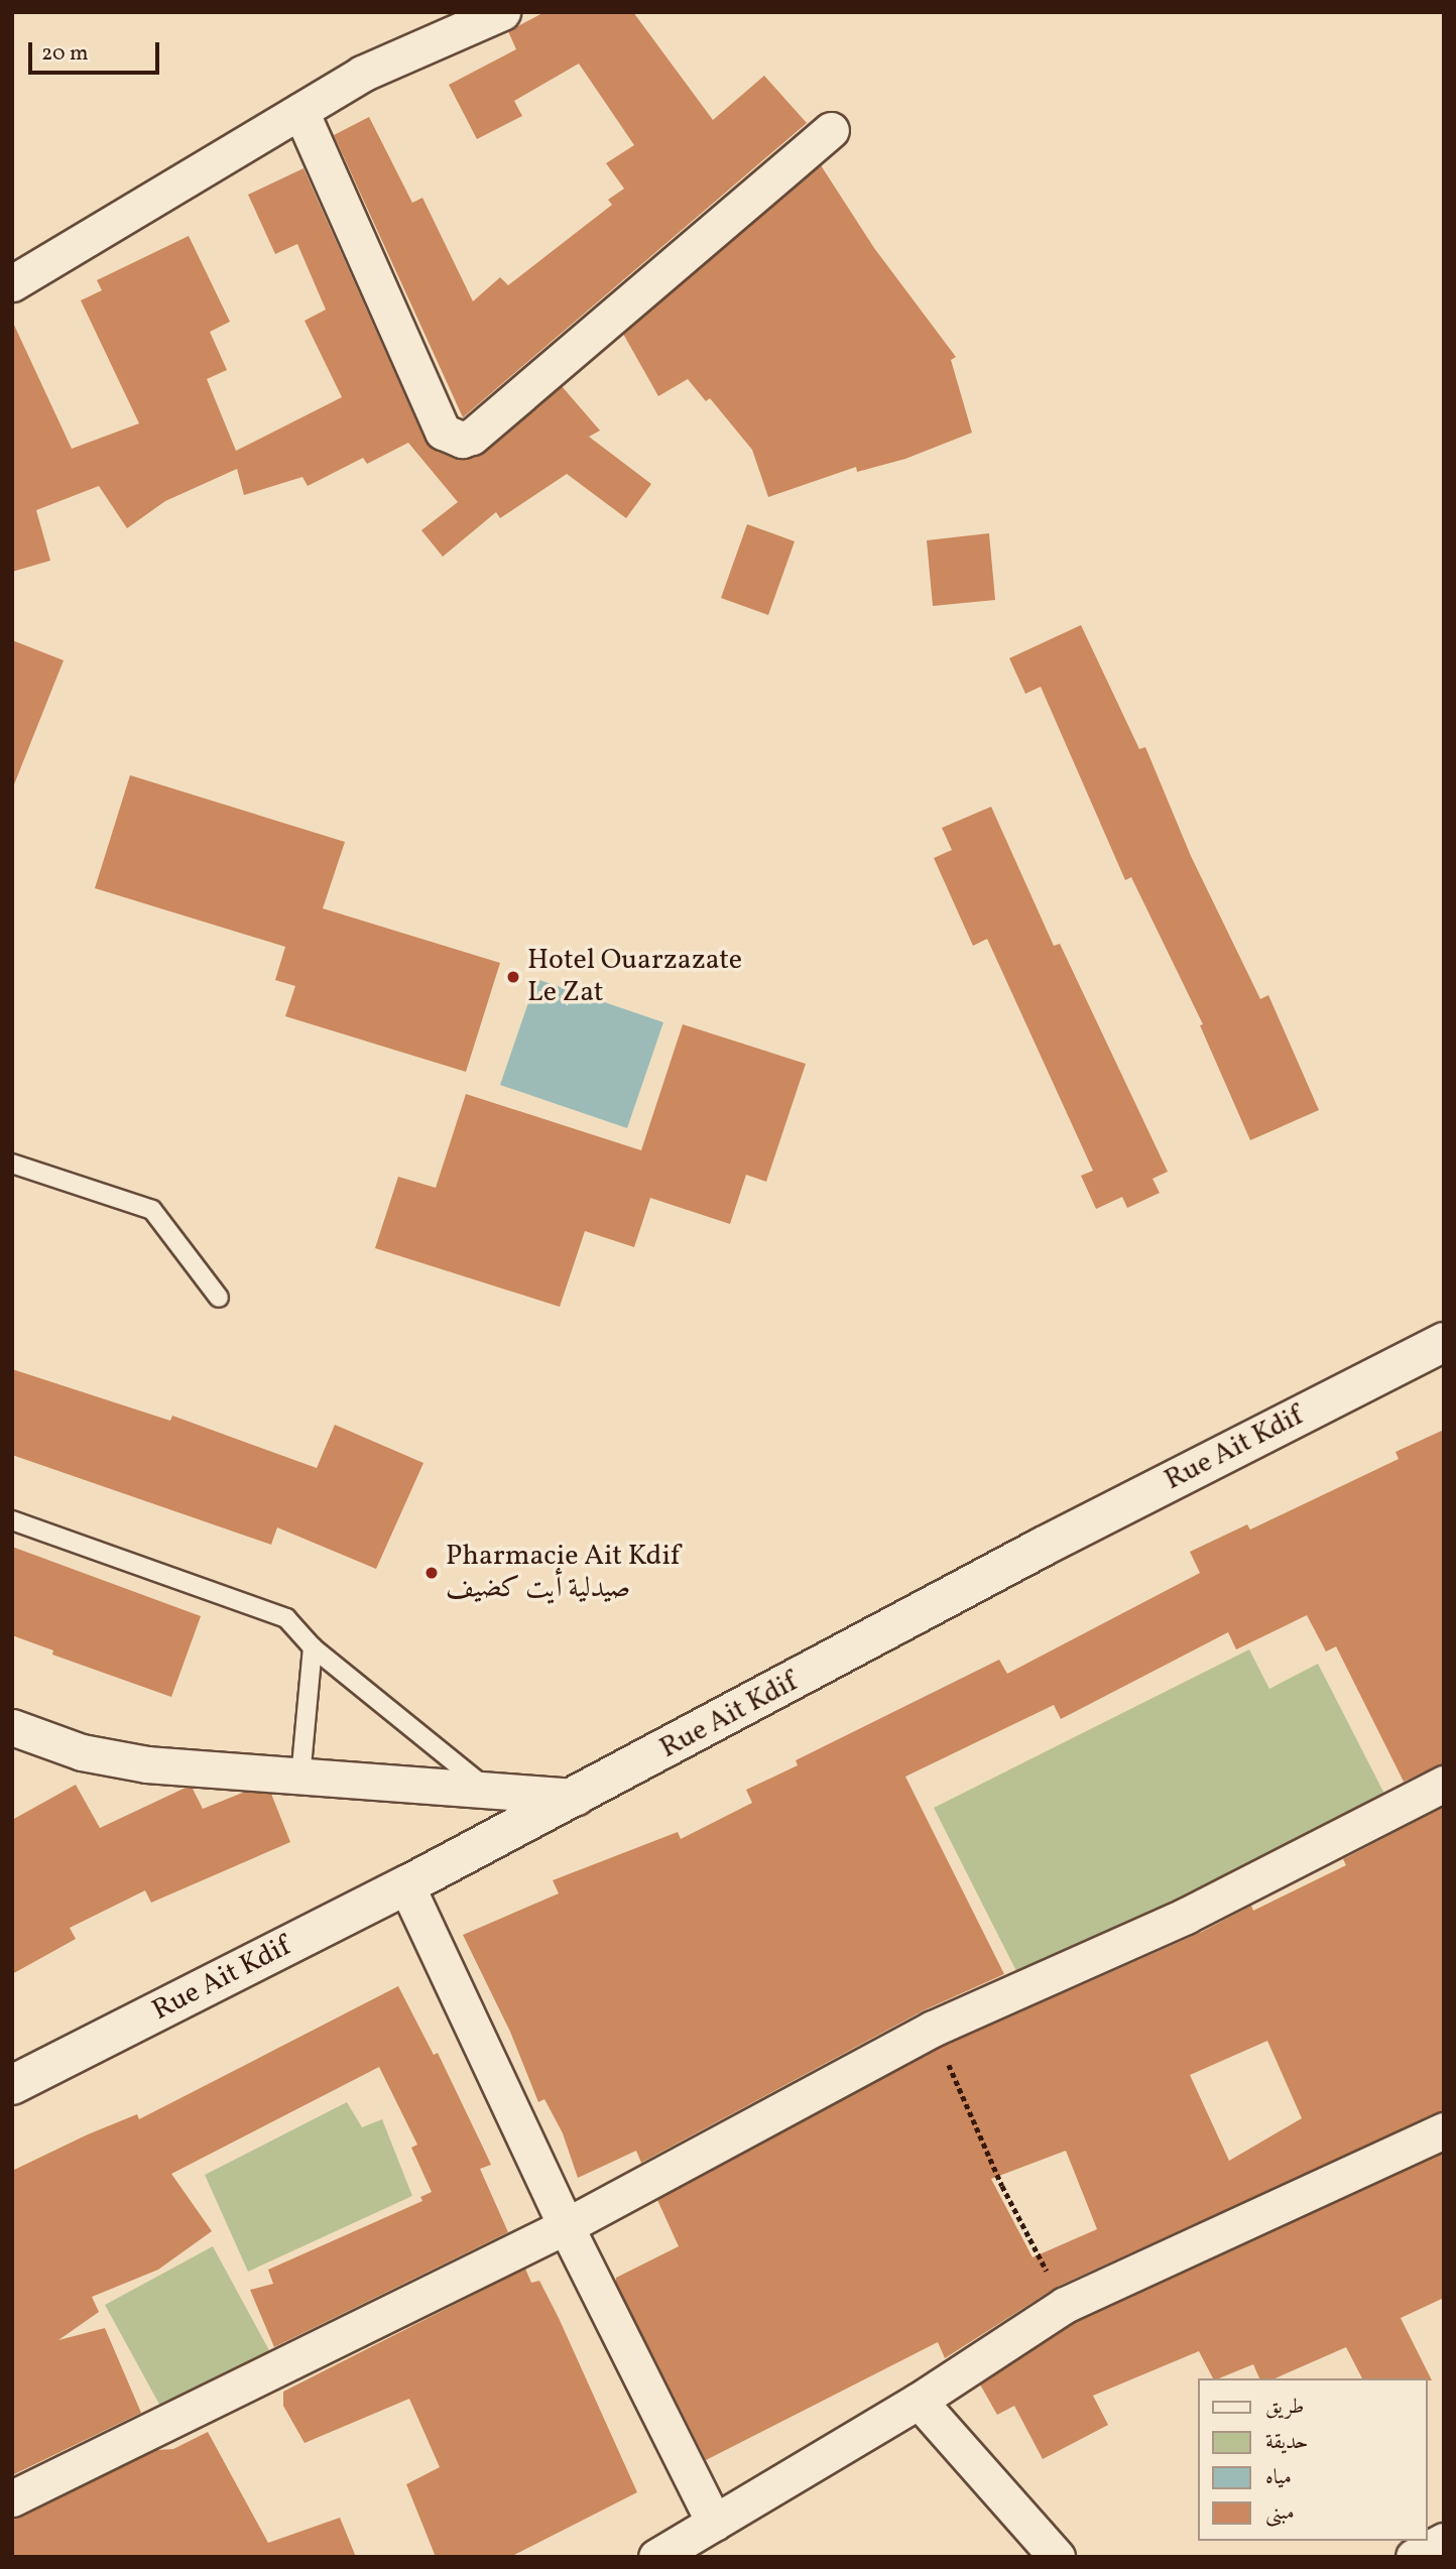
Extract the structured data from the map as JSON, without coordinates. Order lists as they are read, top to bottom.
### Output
{
  "streets": {
    "street": ["Rue Ait Kdif"]
  },
  "places": ["Hotel Ouarzazate Le Zat", "Pharmacie Ait Kdif صيدلية أيت كضيف"],
  "legend": [
    "طريق",
    "حديقة",
    "مياه",
    "مبنى"
  ],
  "scale_bar": "20 m"
}
